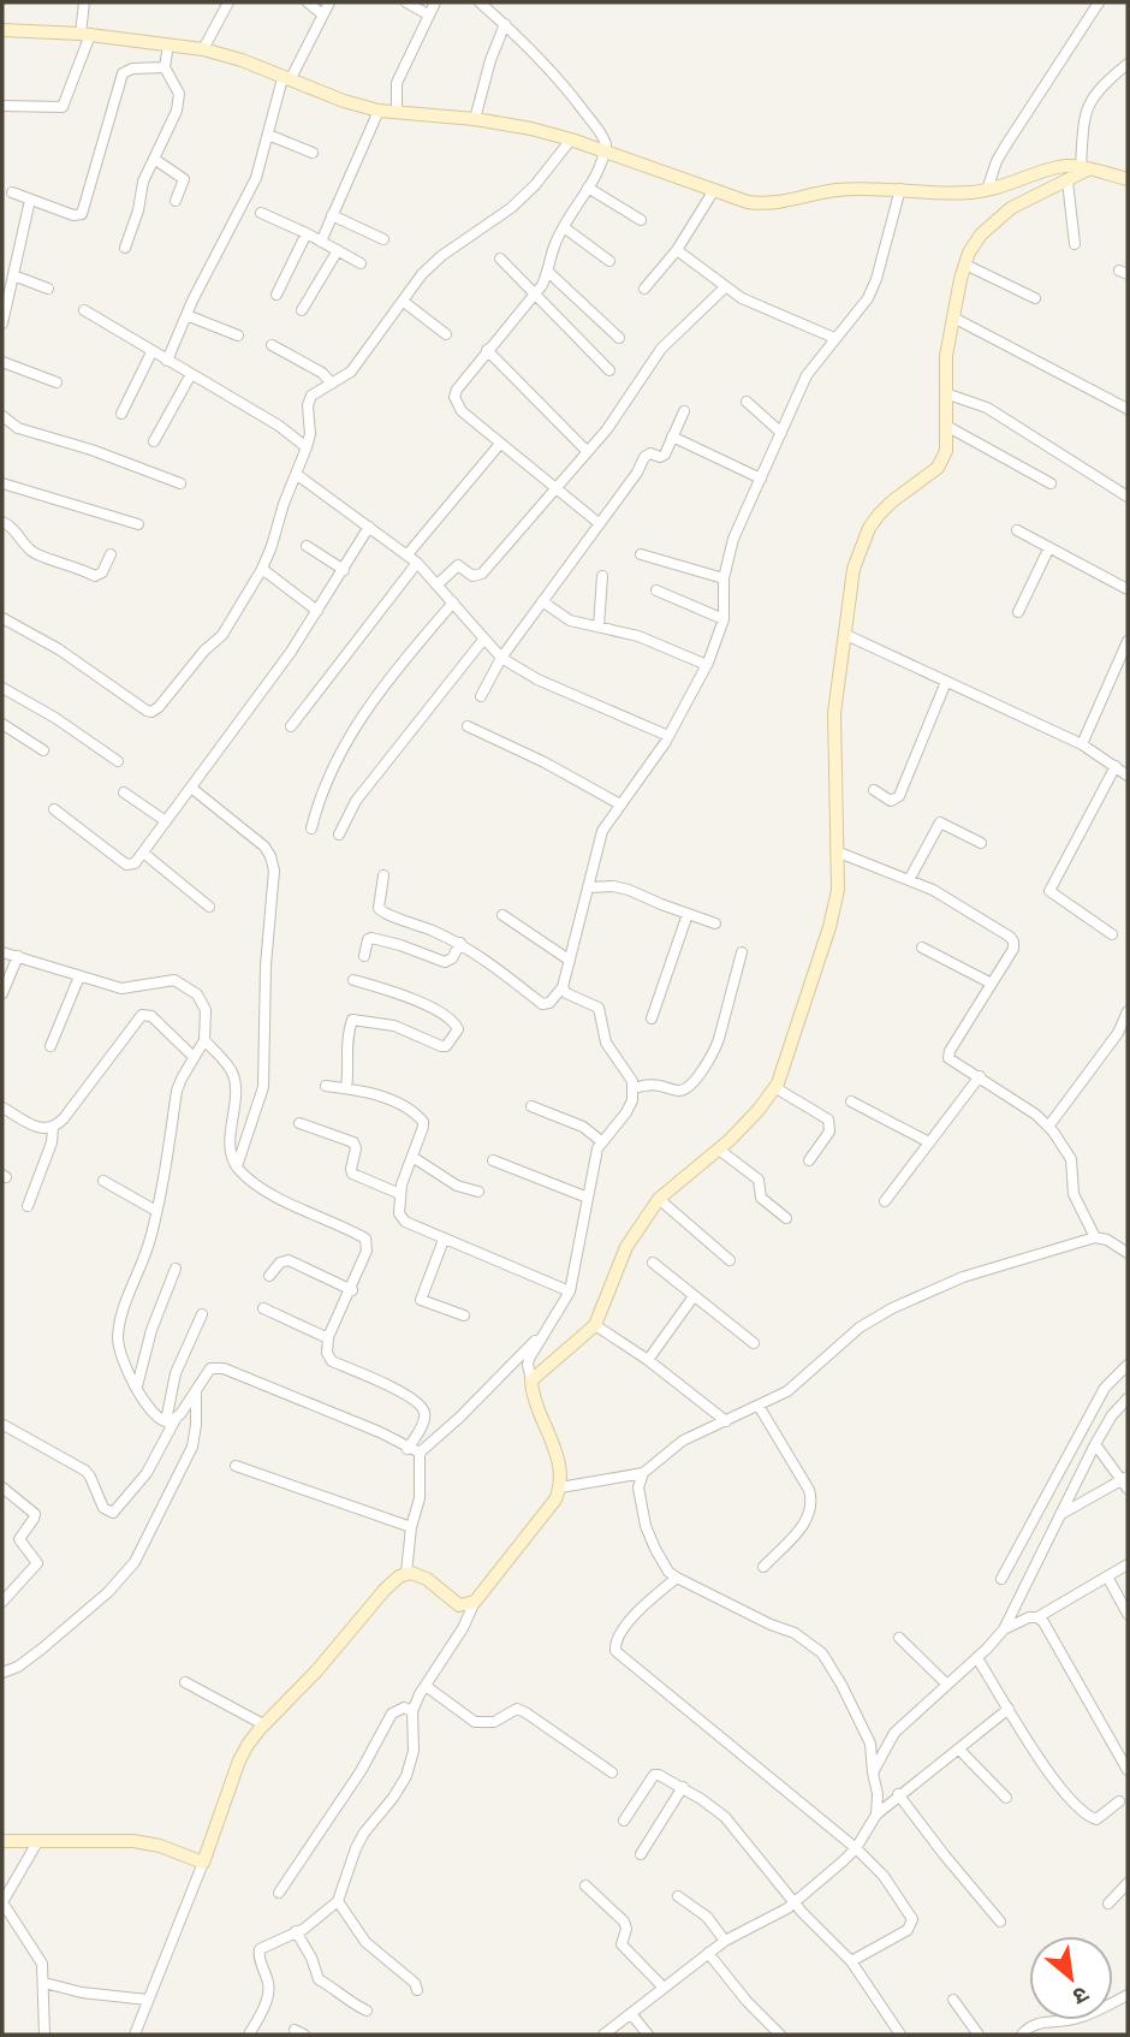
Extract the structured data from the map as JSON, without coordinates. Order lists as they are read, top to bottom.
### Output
{
  "north": "bottom right"
}
